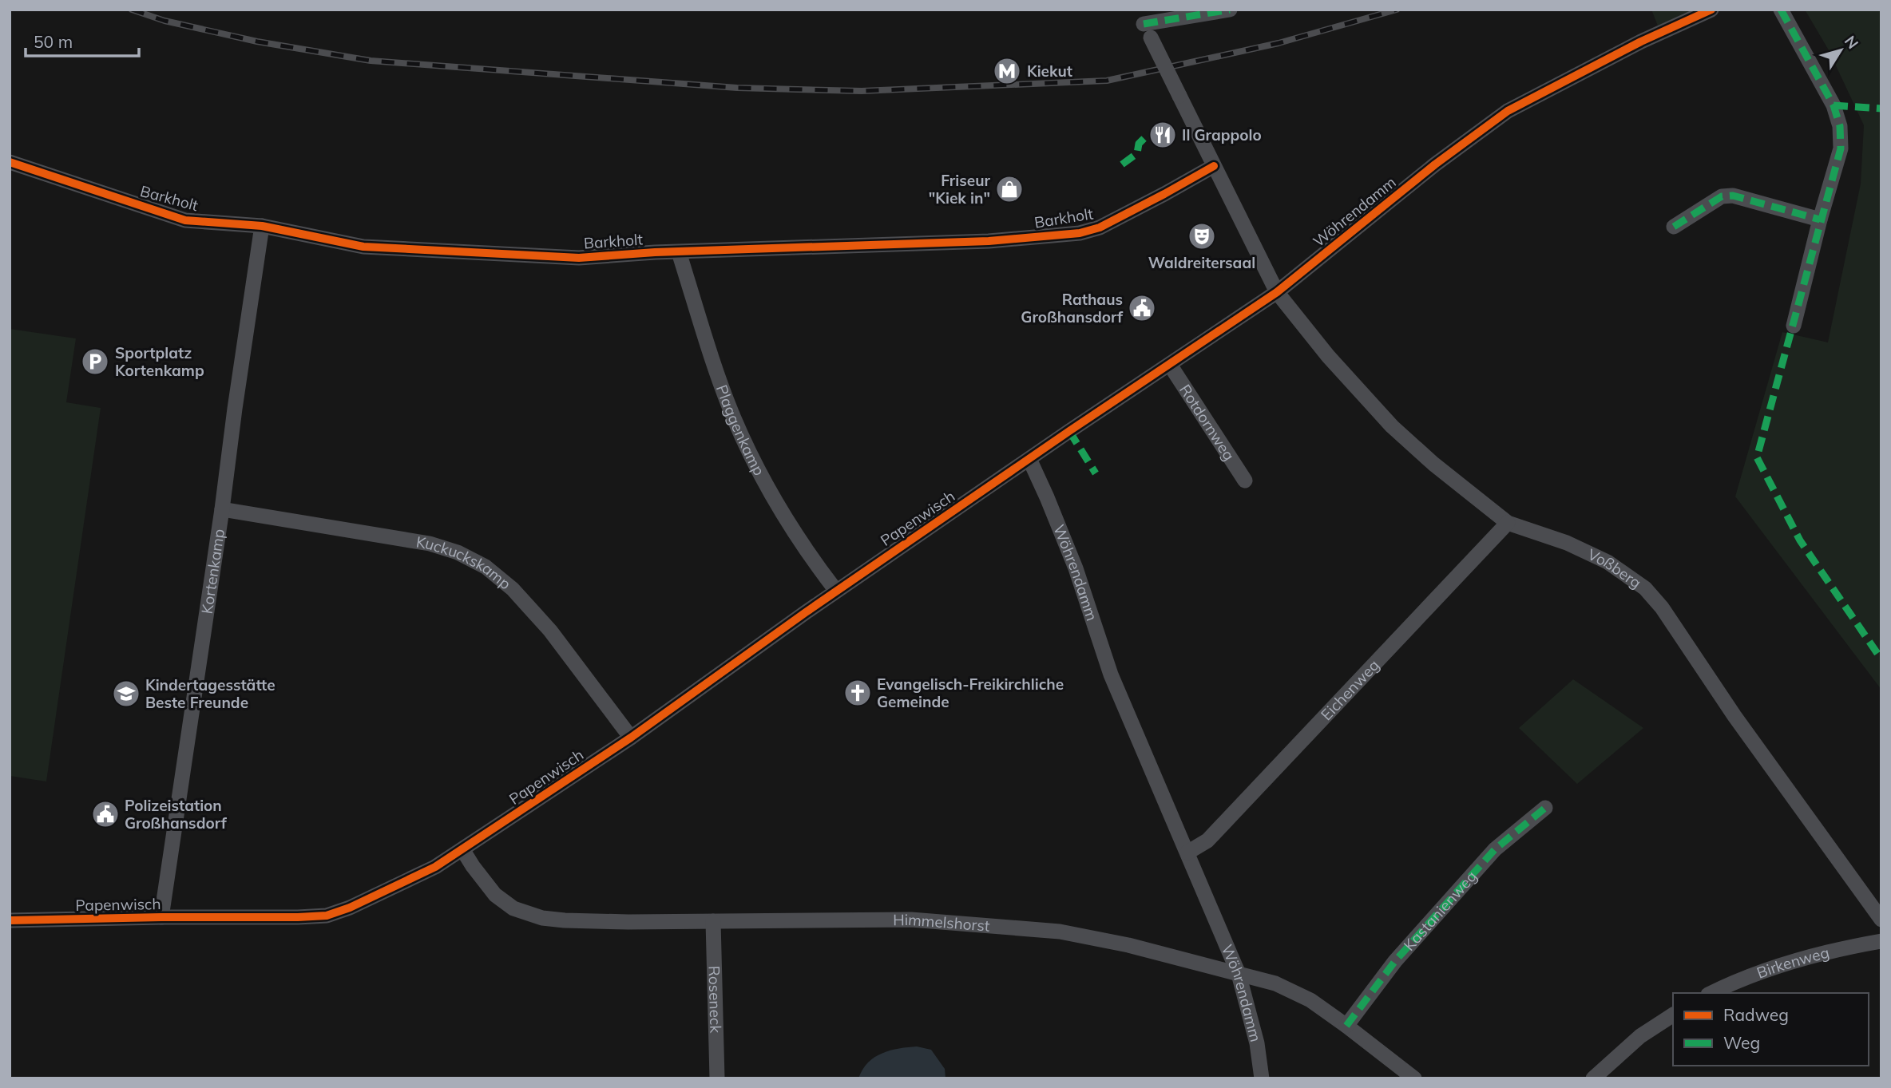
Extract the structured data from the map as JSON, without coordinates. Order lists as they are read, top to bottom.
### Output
{
  "streets": {
    "street": [
      "Barkholt",
      "Wöhrendamm",
      "Rotdornweg",
      "Plaggenkamp",
      "Papenwisch",
      "Kuckuckskamp",
      "Voßberg",
      "Kortenkamp",
      "Eichenweg",
      "Kastanienweg",
      "Himmelshorst",
      "Birkenweg",
      "Roseneck"
    ]
  },
  "crossings": [
    ["Barkholt", "Plaggenkamp"],
    ["Barkholt", "Voßberg"],
    ["Barkholt", "Kortenkamp"],
    ["Wöhrendamm", "Rotdornweg"],
    ["Wöhrendamm", "Papenwisch"],
    ["Wöhrendamm", "Voßberg"],
    ["Wöhrendamm", "Eichenweg"],
    ["Wöhrendamm", "Himmelshorst"],
    ["Plaggenkamp", "Papenwisch"],
    ["Papenwisch", "Kuckuckskamp"],
    ["Papenwisch", "Kortenkamp"],
    ["Papenwisch", "Himmelshorst"],
    ["Kuckuckskamp", "Kortenkamp"],
    ["Voßberg", "Eichenweg"],
    ["Kastanienweg", "Himmelshorst"],
    ["Himmelshorst", "Roseneck"]
  ],
  "places": {
    "metro station": ["Kiekut"],
    "restaurant": ["Il Grappolo"],
    "shop": ["Friseur \"Kiek in\""],
    "theatre": ["Waldreitersaal"],
    "public building": ["Rathaus Großhansdorf", "Polizeistation Großhansdorf"],
    "parking": ["Sportplatz Kortenkamp"],
    "church": ["Evangelisch-Freikirchliche Gemeinde"],
    "school or university": ["Kindertagesstätte Beste Freunde"]
  },
  "legend": ["Radweg", "Weg"],
  "scale_bar": "50 m",
  "north": "top right"
}
